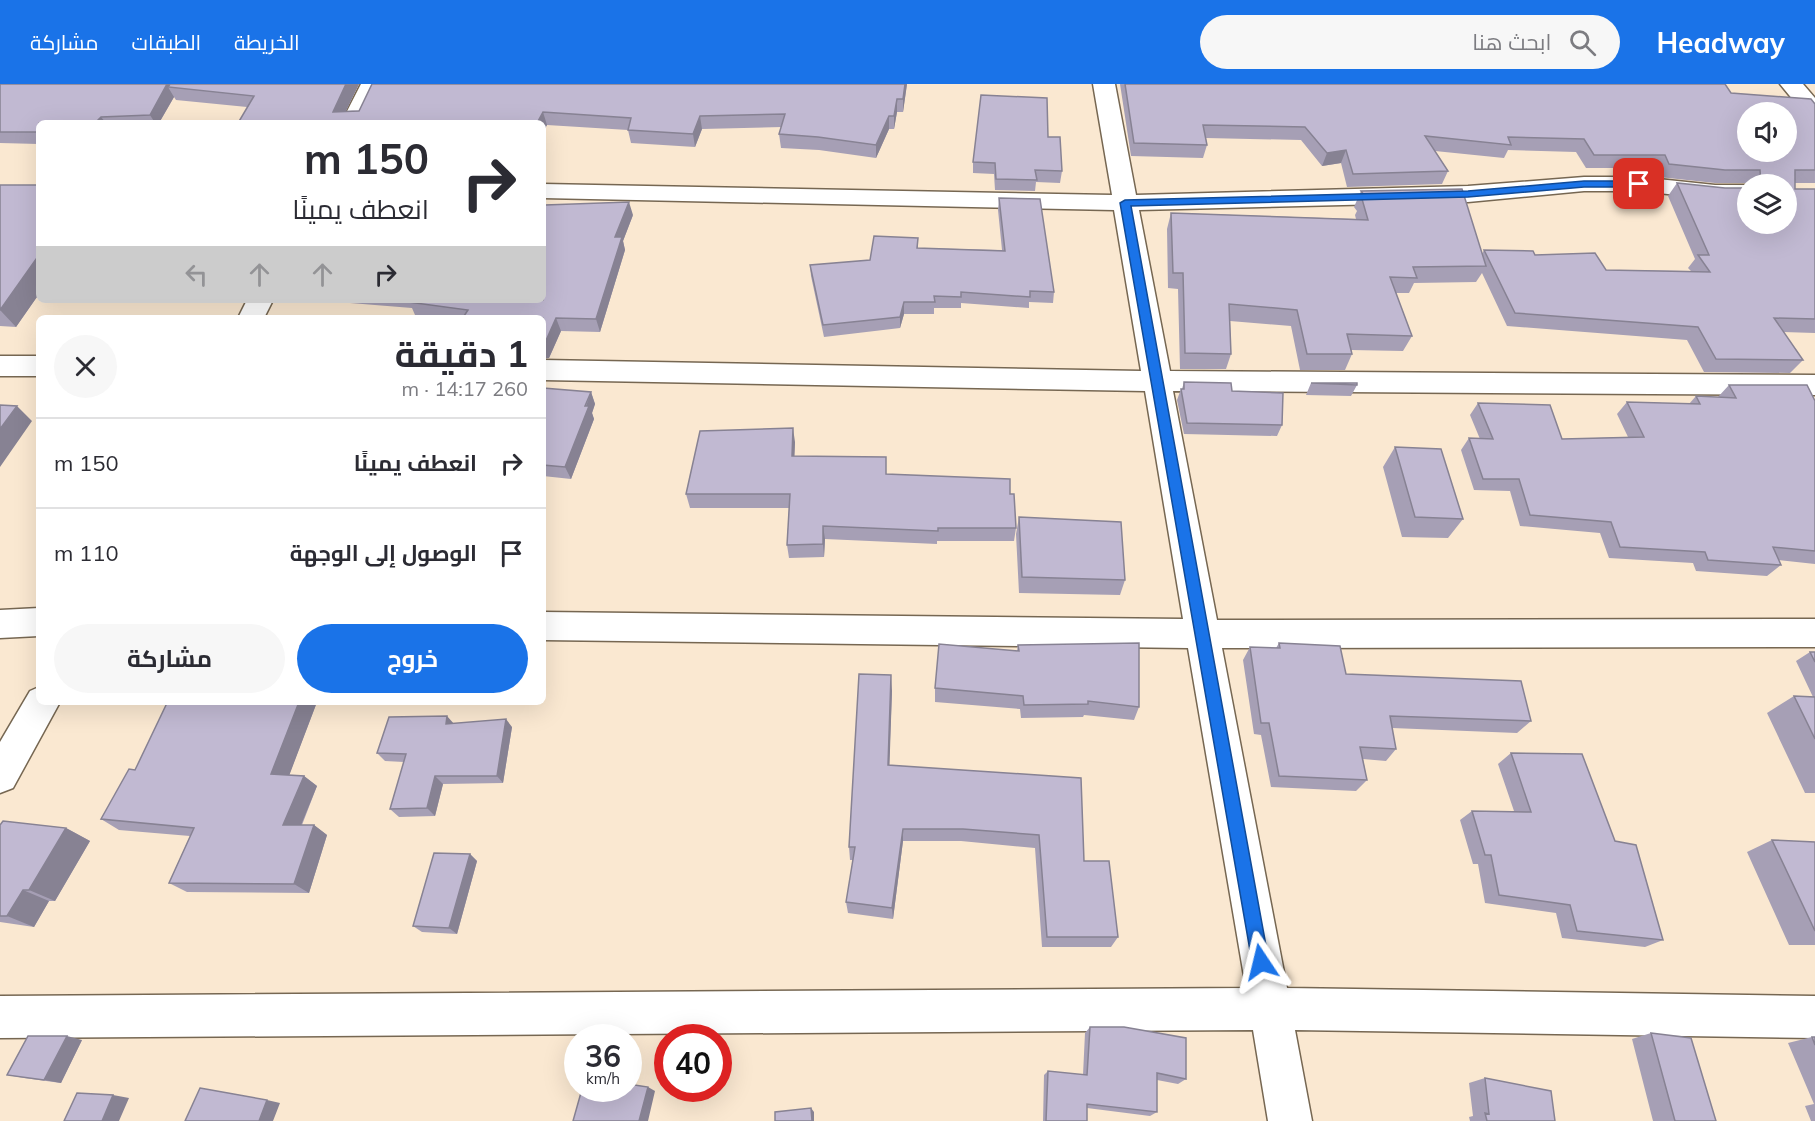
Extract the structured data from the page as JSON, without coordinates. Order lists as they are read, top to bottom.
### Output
{
  "page": {
    "header": "Headway",
    "search": "ابحث هنا",
    "nav": ["الخريطة", "الطبقات", "مشاركة"],
    "turn": ["150 m", "انعطف يمينًا"],
    "heading": ["1 دقيقة", "260 m · 14:17"],
    "list": [
      {
        "name": "انعطف يمينًا",
        "value": "150 m"
      },
      {
        "name": "الوصول إلى الوجهة",
        "value": "110 m"
      }
    ],
    "buttons": ["خروج", "مشاركة"],
    "speed": "36 km/h",
    "limit": "40"
  }
}
